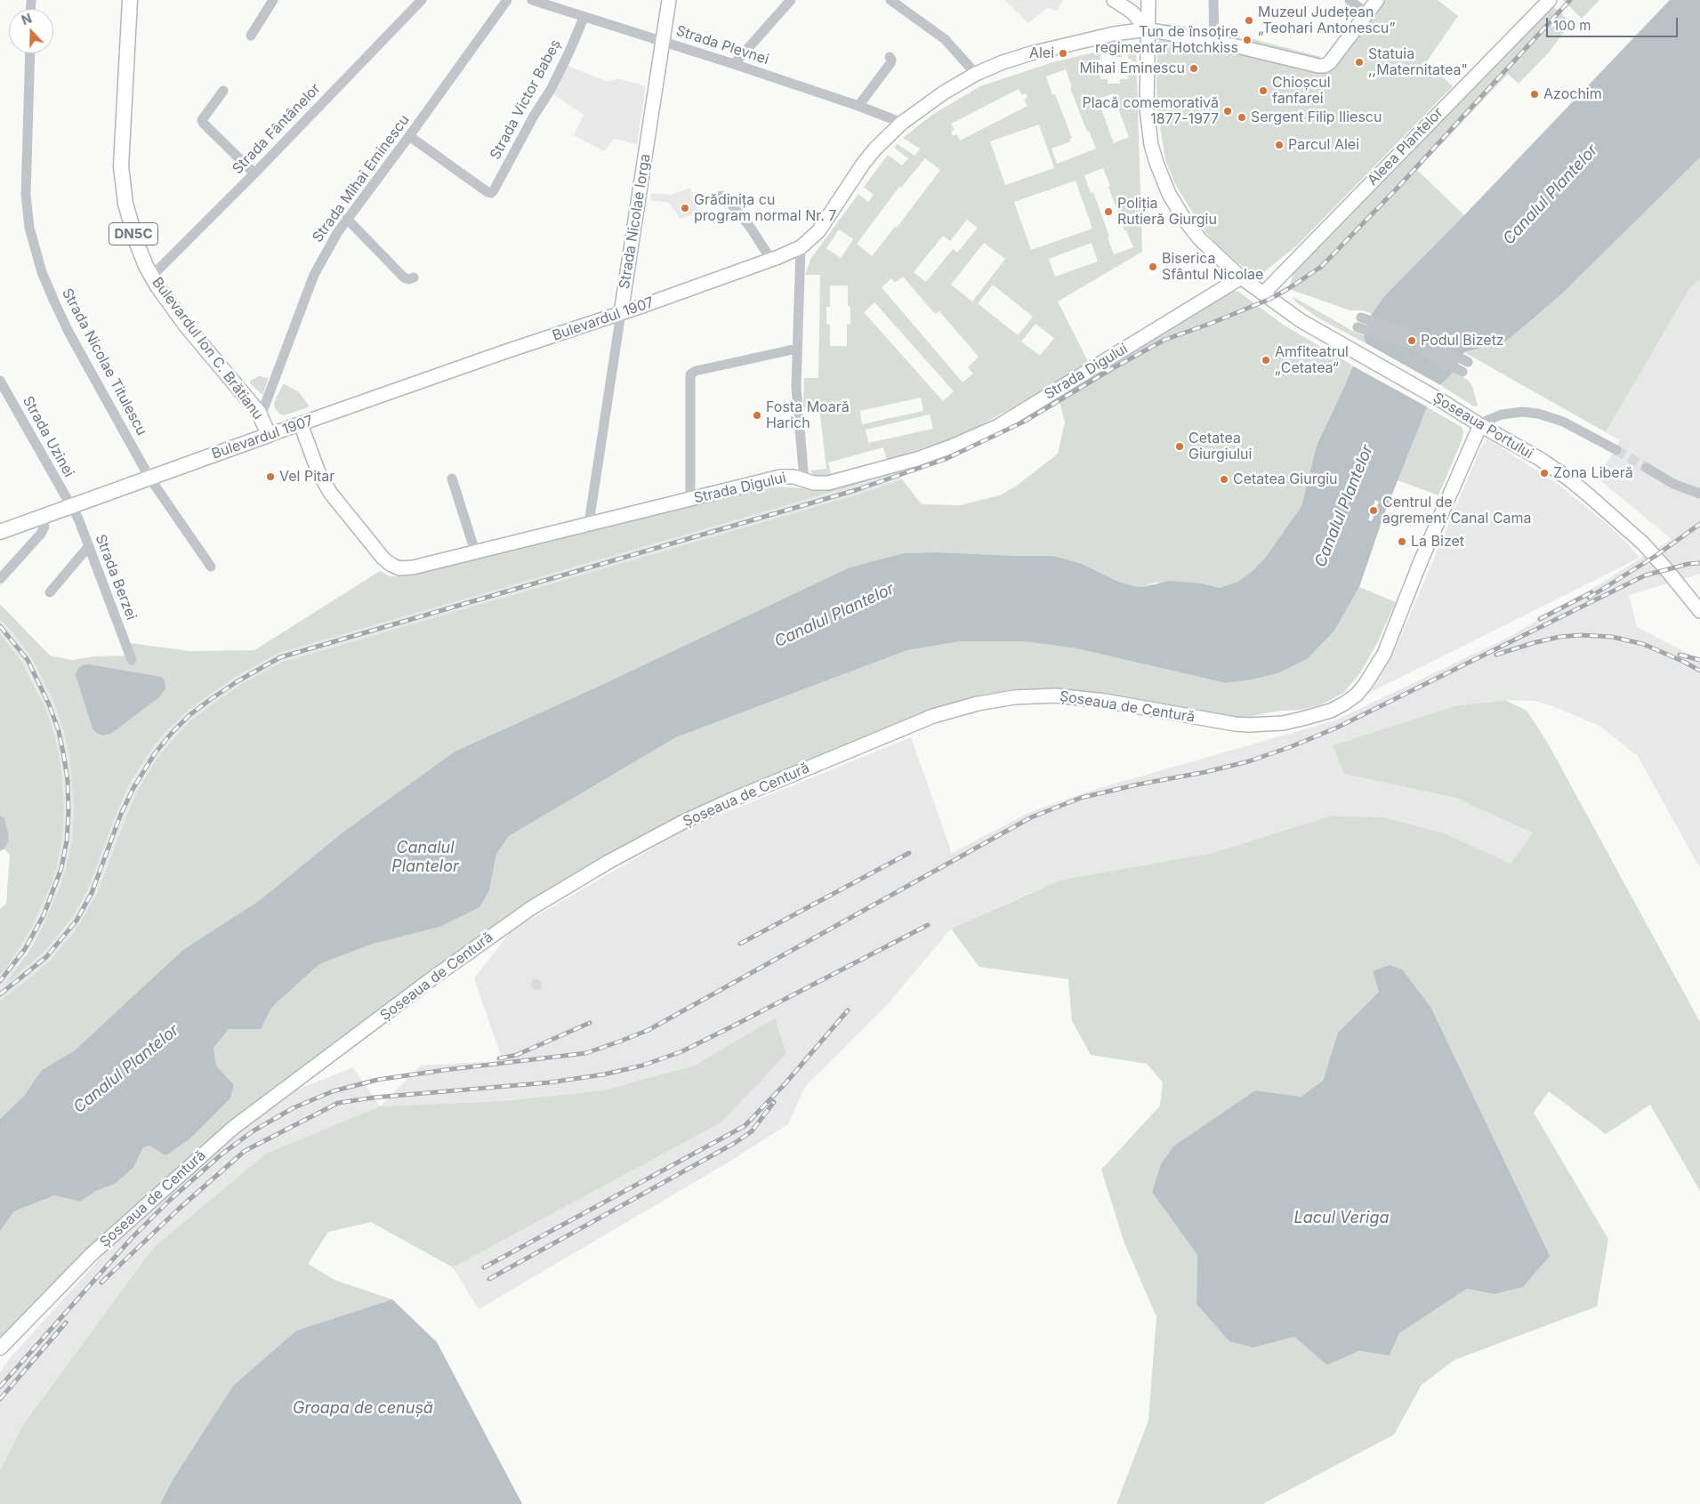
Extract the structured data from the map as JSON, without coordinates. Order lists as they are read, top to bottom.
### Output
{
  "streets": {
    "main road": [
      "Aleea Plantelor",
      "Strada Nicolae Iorga",
      "DN5C",
      "Bulevardul 1907",
      "Bulevardul Ion C. Brătianu",
      "Strada Digului",
      "Șoseaua Portului",
      "Șoseaua de Centură"
    ],
    "street": [
      "Strada Plevnei",
      "Strada Victor Babeș",
      "Strada Fântânelor",
      "Strada Mihai Eminescu",
      "Strada Nicolae Titulescu",
      "Strada Uzinei",
      "Strada Berzei"
    ]
  },
  "crossings": [
    ["Strada Plevnei", "Strada Victor Babeș"],
    ["Strada Plevnei", "Strada Nicolae Iorga"],
    ["Strada Plevnei", "Bulevardul 1907"],
    ["Strada Victor Babeș", "Strada Mihai Eminescu"],
    ["Strada Fântânelor", "Bulevardul Ion C. Brătianu"],
    ["Aleea Plantelor", "Șoseaua Portului"],
    ["Strada Mihai Eminescu", "Bulevardul Ion C. Brătianu"],
    ["Strada Nicolae Iorga", "Bulevardul 1907"],
    ["Strada Nicolae Iorga", "Strada Digului"],
    ["Bulevardul 1907", "Bulevardul Ion C. Brătianu"],
    ["Bulevardul 1907", "Strada Nicolae Titulescu"],
    ["Bulevardul 1907", "Strada Digului"],
    ["Bulevardul 1907", "Șoseaua Portului"],
    ["Bulevardul 1907", "Strada Uzinei"],
    ["Bulevardul 1907", "Strada Berzei"],
    ["Strada Digului", "Șoseaua Portului"],
    ["Șoseaua Portului", "Șoseaua de Centură"],
    ["Strada Uzinei", "Strada Berzei"]
  ],
  "water": ["Canalul Plantelor", "Lacul Veriga", "Groapa de cenușă"],
  "places": [
    "Muzeul Județean „Teohari Antonescu”",
    "Tun de însoțire regimentar Hotchkiss",
    "Alei",
    "Statuia ,,Maternitatea\"",
    "Mihai Eminescu",
    "Chioșcul fanfarei",
    "Azochim",
    "Placă comemorativă 1877-1977",
    "Sergent Filip Iliescu",
    "Parcul Alei",
    "Grădinița cu program normal Nr. 7",
    "Poliția Rutieră Giurgiu",
    "Biserica Sfântul Nicolae",
    "Podul Bizetz",
    "Amfiteatrul „Cetatea“",
    "Fosta Moară Harich",
    "Cetatea Giurgiului",
    "Zona Liberă",
    "Vel Pitar",
    "Cetatea Giurgiu",
    "Centrul de agrement Canal Cama",
    "La Bizet"
  ],
  "scale_bar": "100 m",
  "north": "top"
}
